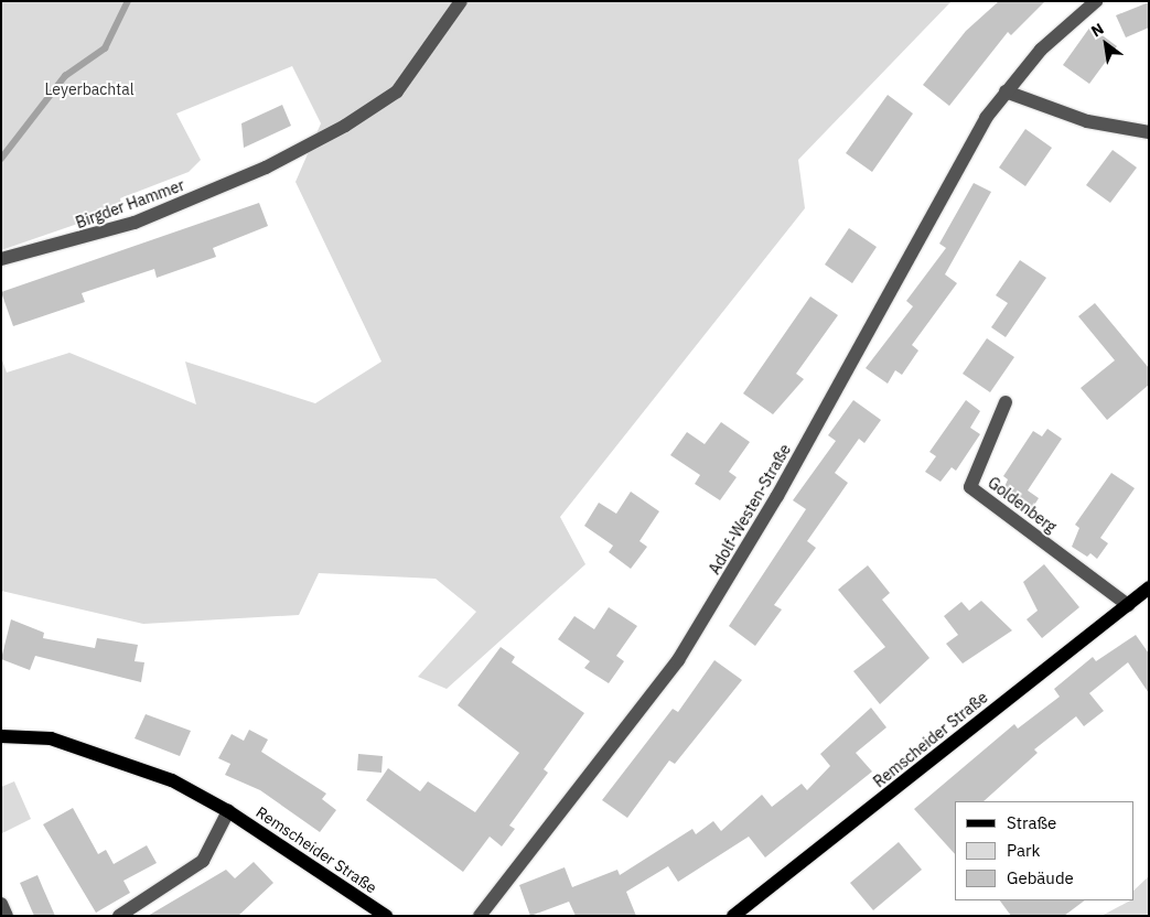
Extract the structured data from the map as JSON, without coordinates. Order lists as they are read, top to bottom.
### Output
{
  "streets": {
    "main road": ["Remscheider Straße"],
    "street": ["Birgder Hammer", "Goldenberg", "Adolf-Westen-Straße"]
  },
  "crossings": [
    ["Goldenberg", "Remscheider Straße"]
  ],
  "parks": ["Leyerbachtal"],
  "legend": ["Straße", "Park", "Gebäude"],
  "north": "top left"
}
